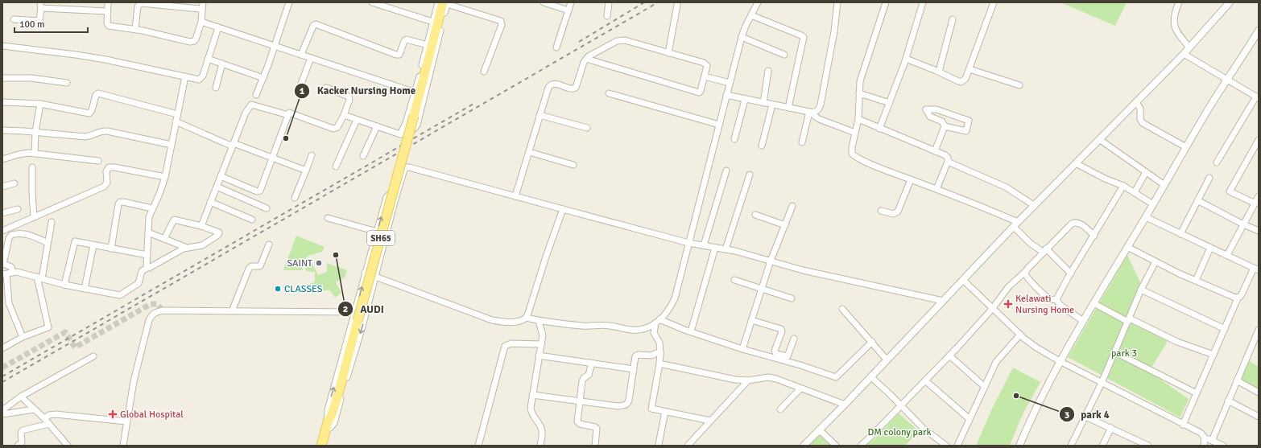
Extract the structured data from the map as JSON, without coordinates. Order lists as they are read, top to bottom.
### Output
{
  "streets": {
    "main road": ["SH65"]
  },
  "parks": ["park 3", "DM colony park"],
  "places": {
    "other": [
      "Kacker Nursing Home",
      "AUDI",
      "SAINT",
      "CLASSES",
      "park 4"
    ],
    "health": ["Kelawati Nursing Home", "Global Hospital"]
  },
  "scale_bar": "100 m"
}
